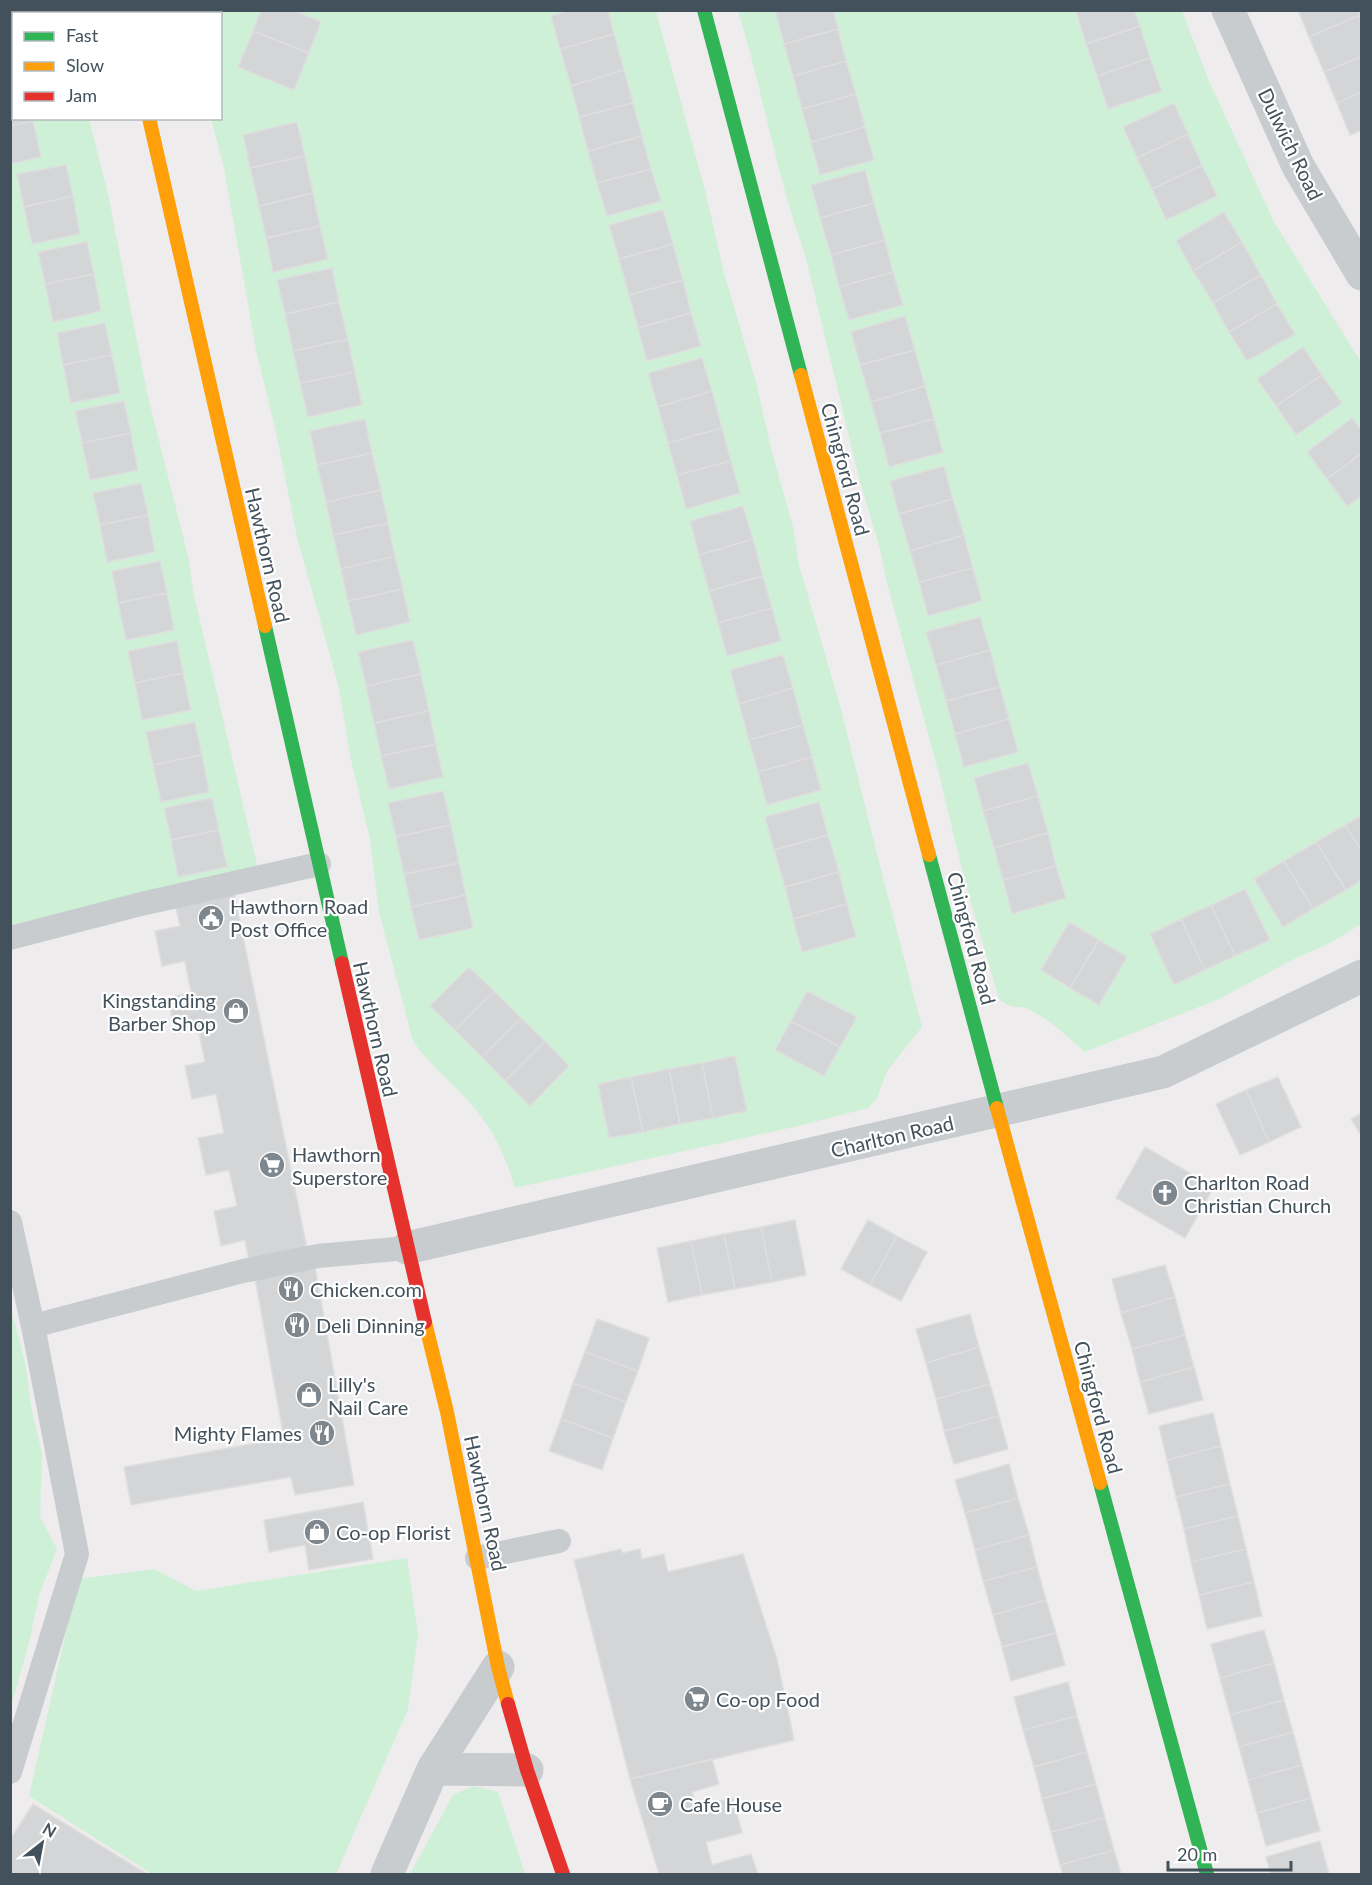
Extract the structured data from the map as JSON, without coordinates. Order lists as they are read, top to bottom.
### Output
{
  "streets": {
    "street": [
      "Dulwich Road",
      "Chingford Road",
      "Hawthorn Road",
      "Charlton Road"
    ]
  },
  "crossings": [
    ["Chingford Road", "Charlton Road"],
    ["Hawthorn Road", "Charlton Road"]
  ],
  "places": {
    "public building": ["Hawthorn Road Post Office"],
    "shop": ["Kingstanding Barber Shop", "Lilly's Nail Care", "Co-op Florist"],
    "supermarket": ["Hawthorn Superstore", "Co-op Food"],
    "church": ["Charlton Road Christian Church"],
    "restaurant": ["Chicken.com", "Deli Dinning", "Mighty Flames"],
    "cafe": ["Cafe House"]
  },
  "legend": ["Fast", "Slow", "Jam"],
  "scale_bar": "20 m",
  "north": "top right"
}
